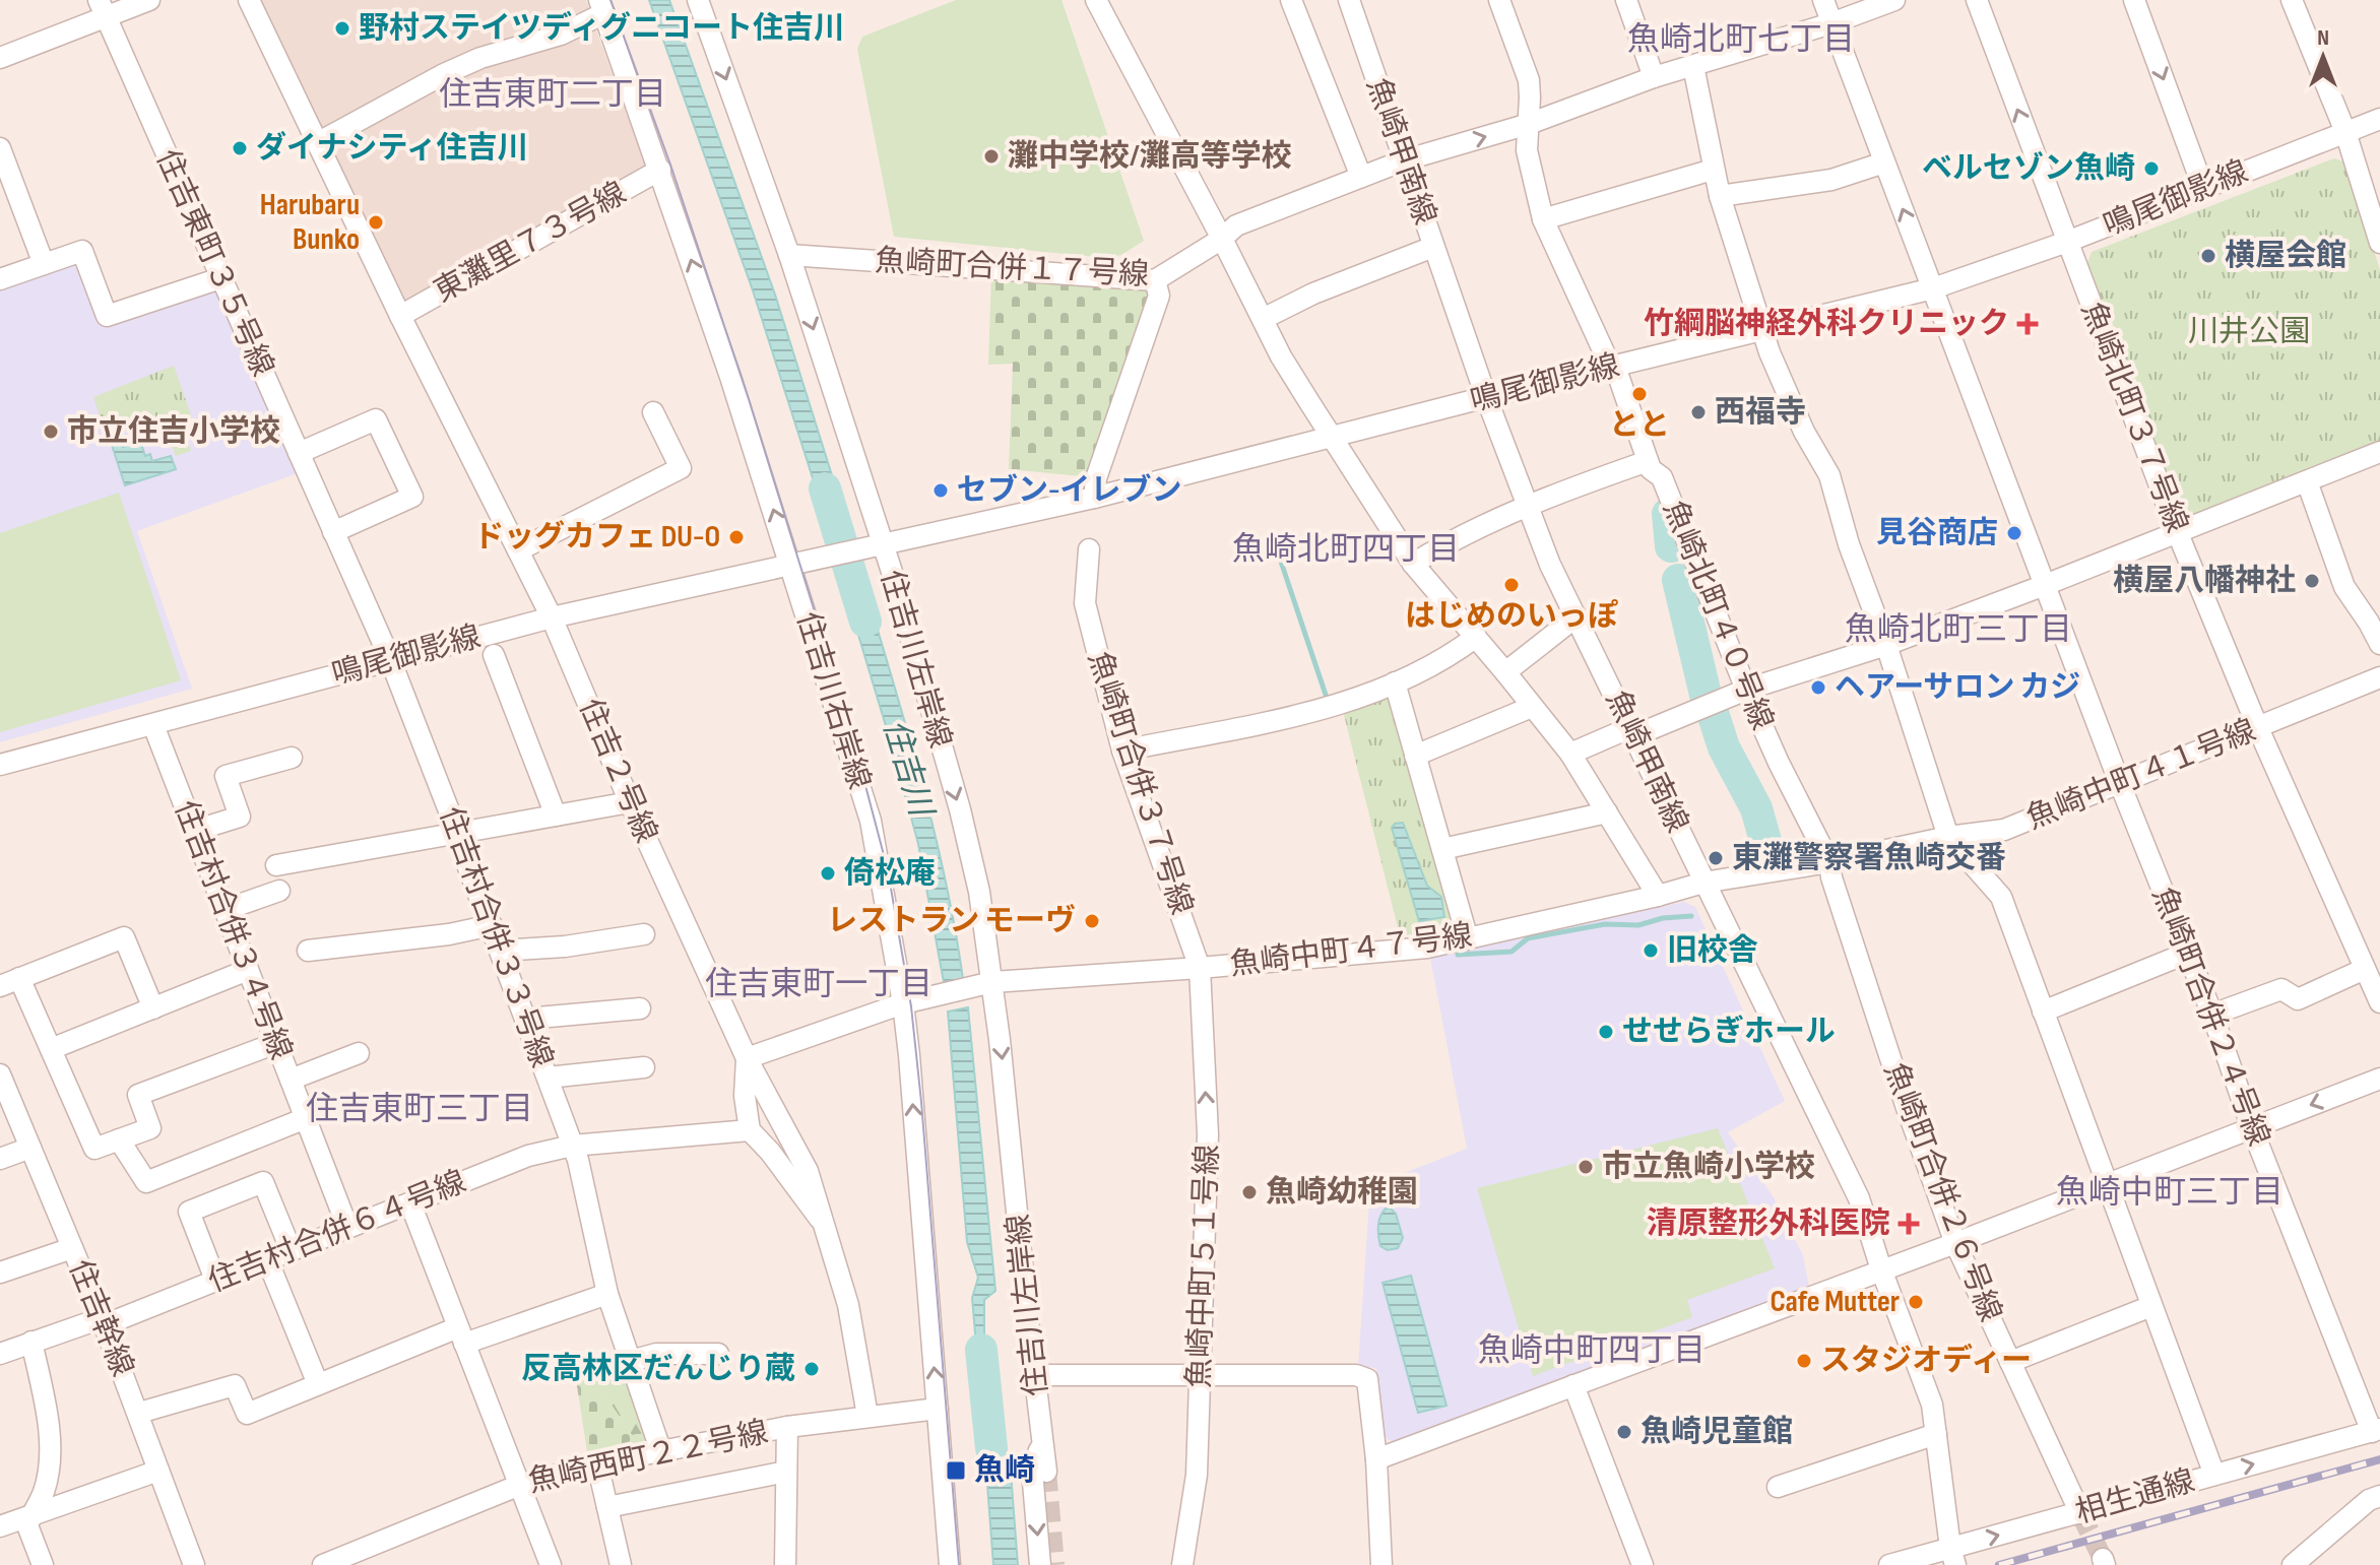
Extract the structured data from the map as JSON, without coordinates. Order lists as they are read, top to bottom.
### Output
{
  "streets": {
    "street": [
      "魚崎甲南線",
      "鳴尾御影線",
      "東灘里７３号線",
      "住吉東町３５号線",
      "魚崎町合併１７号線",
      "魚崎北町３７号線",
      "魚崎北町４０号線",
      "住吉川左岸線",
      "住吉川右岸線",
      "住吉２号線",
      "魚崎中町４１号線",
      "魚崎町合併３７号線",
      "住吉村合併３４号線",
      "住吉村合併３３号線",
      "魚崎中町４７号線",
      "魚崎町合併２４号線",
      "魚崎町合併２６号線",
      "住吉村合併６４号線",
      "魚崎中町５１号線",
      "住吉幹線",
      "魚崎西町２２号線",
      "相生通線"
    ]
  },
  "crossings": [
    ["魚崎甲南線", "鳴尾御影線"],
    ["魚崎甲南線", "魚崎町合併１７号線"],
    ["魚崎甲南線", "魚崎中町４１号線"],
    ["魚崎甲南線", "魚崎中町４７号線"],
    ["魚崎甲南線", "相生通線"],
    ["鳴尾御影線", "住吉東町３５号線"],
    ["鳴尾御影線", "魚崎北町３７号線"],
    ["鳴尾御影線", "魚崎北町４０号線"],
    ["鳴尾御影線", "住吉川左岸線"],
    ["鳴尾御影線", "住吉川右岸線"],
    ["鳴尾御影線", "住吉２号線"],
    ["鳴尾御影線", "住吉村合併３４号線"],
    ["鳴尾御影線", "住吉村合併３３号線"],
    ["鳴尾御影線", "魚崎町合併２４号線"],
    ["東灘里７３号線", "住吉川右岸線"],
    ["東灘里７３号線", "住吉２号線"],
    ["住吉東町３５号線", "住吉村合併３３号線"],
    ["魚崎町合併１７号線", "魚崎北町４０号線"],
    ["魚崎町合併１７号線", "住吉川左岸線"],
    ["魚崎町合併１７号線", "魚崎町合併２４号線"],
    ["魚崎北町３７号線", "魚崎中町４１号線"],
    ["魚崎北町４０号線", "魚崎中町４１号線"],
    ["魚崎北町４０号線", "魚崎町合併２６号線"],
    ["住吉川左岸線", "魚崎中町４７号線"],
    ["住吉川右岸線", "魚崎中町４７号線"],
    ["住吉川右岸線", "魚崎西町２２号線"],
    ["住吉２号線", "魚崎中町４７号線"],
    ["住吉２号線", "魚崎西町２２号線"],
    ["魚崎中町４１号線", "魚崎中町４７号線"],
    ["魚崎中町４１号線", "魚崎町合併２４号線"],
    ["魚崎中町４１号線", "魚崎町合併２６号線"],
    ["魚崎町合併３７号線", "魚崎中町４７号線"],
    ["魚崎町合併３７号線", "魚崎中町５１号線"],
    ["住吉村合併３４号線", "住吉村合併６４号線"],
    ["住吉村合併３３号線", "住吉村合併６４号線"],
    ["住吉村合併３３号線", "魚崎西町２２号線"],
    ["魚崎中町４７号線", "魚崎中町５１号線"],
    ["魚崎町合併２４号線", "相生通線"],
    ["魚崎町合併２６号線", "相生通線"],
    ["住吉村合併６４号線", "住吉幹線"]
  ],
  "one_way": ["住吉川左岸線", "住吉川右岸線", "魚崎中町５１号線"],
  "districts": [
    "魚崎北町七丁目",
    "住吉東町二丁目",
    "魚崎北町四丁目",
    "魚崎北町三丁目",
    "住吉東町一丁目",
    "住吉東町三丁目",
    "魚崎中町三丁目",
    "魚崎中町四丁目"
  ],
  "water": ["住吉川"],
  "parks": ["川井公園"],
  "places": {
    "other": [
      "野村ステイツディグニコート住吉川",
      "ダイナシティ住吉川",
      "灘中学校/灘高等学校",
      "ベルセゾン魚崎",
      "Harubaru Bunko",
      "横屋会館",
      "とと",
      "西福寺",
      "市立住吉小学校",
      "セブン-イレブン",
      "見谷商店",
      "ドッグカフェ DU-O",
      "横屋八幡神社",
      "はじめのいっぽ",
      "ヘアーサロン カジ",
      "東灘警察署魚崎交番",
      "倚松庵",
      "レストラン モーヴ",
      "旧校舎",
      "せせらぎホール",
      "市立魚崎小学校",
      "魚崎幼稚園",
      "Cafe Mutter",
      "スタジオディー",
      "反高林区だんじり蔵",
      "魚崎児童館"
    ],
    "health": ["竹綱脳神経外科クリニック", "清原整形外科医院"],
    "transit": ["魚崎"]
  },
  "north": "top"
}
